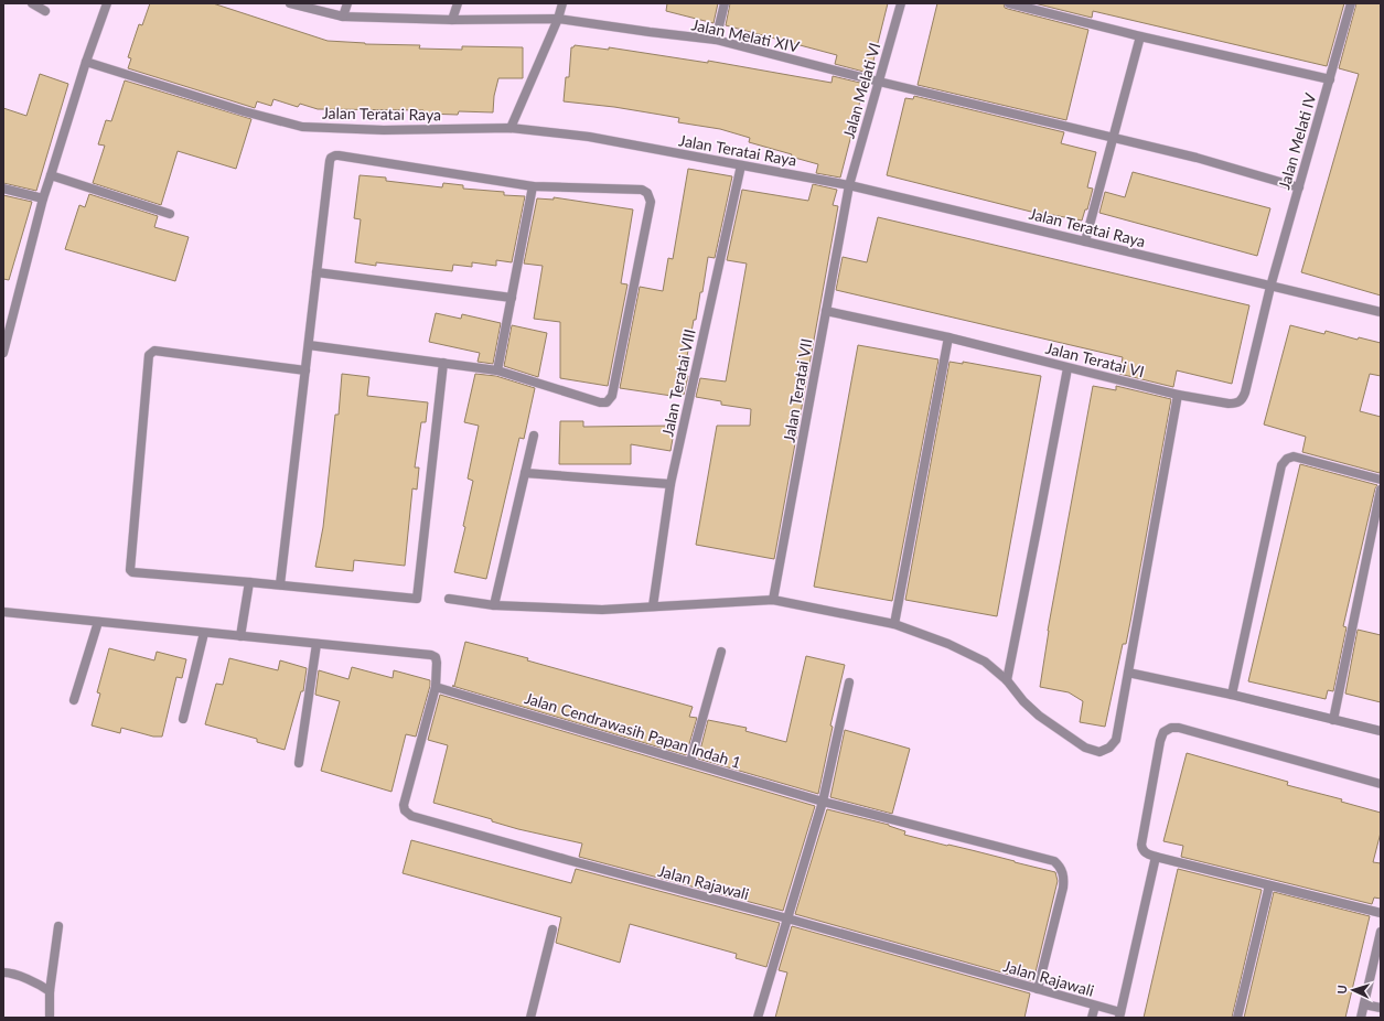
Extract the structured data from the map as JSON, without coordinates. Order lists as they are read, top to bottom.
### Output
{
  "streets": {
    "street": [
      "Jalan Melati XIV",
      "Jalan Melati VI",
      "Jalan Teratai Raya",
      "Jalan Melati IV",
      "Jalan Teratai VI",
      "Jalan Teratai VIII",
      "Jalan Teratai VII",
      "Jalan Cendrawasih Papan Indah 1",
      "Jalan Rajawali"
    ]
  },
  "crossings": [
    ["Jalan Melati XIV", "Jalan Melati VI"],
    ["Jalan Melati XIV", "Jalan Melati IV"],
    ["Jalan Melati VI", "Jalan Teratai Raya"],
    ["Jalan Melati VI", "Jalan Teratai VII"],
    ["Jalan Teratai Raya", "Jalan Melati IV"],
    ["Jalan Teratai Raya", "Jalan Teratai VI"],
    ["Jalan Teratai Raya", "Jalan Teratai VIII"],
    ["Jalan Teratai Raya", "Jalan Teratai VII"],
    ["Jalan Melati IV", "Jalan Teratai VI"],
    ["Jalan Teratai VI", "Jalan Teratai VII"],
    ["Jalan Cendrawasih Papan Indah 1", "Jalan Rajawali"]
  ],
  "north": "left"
}
